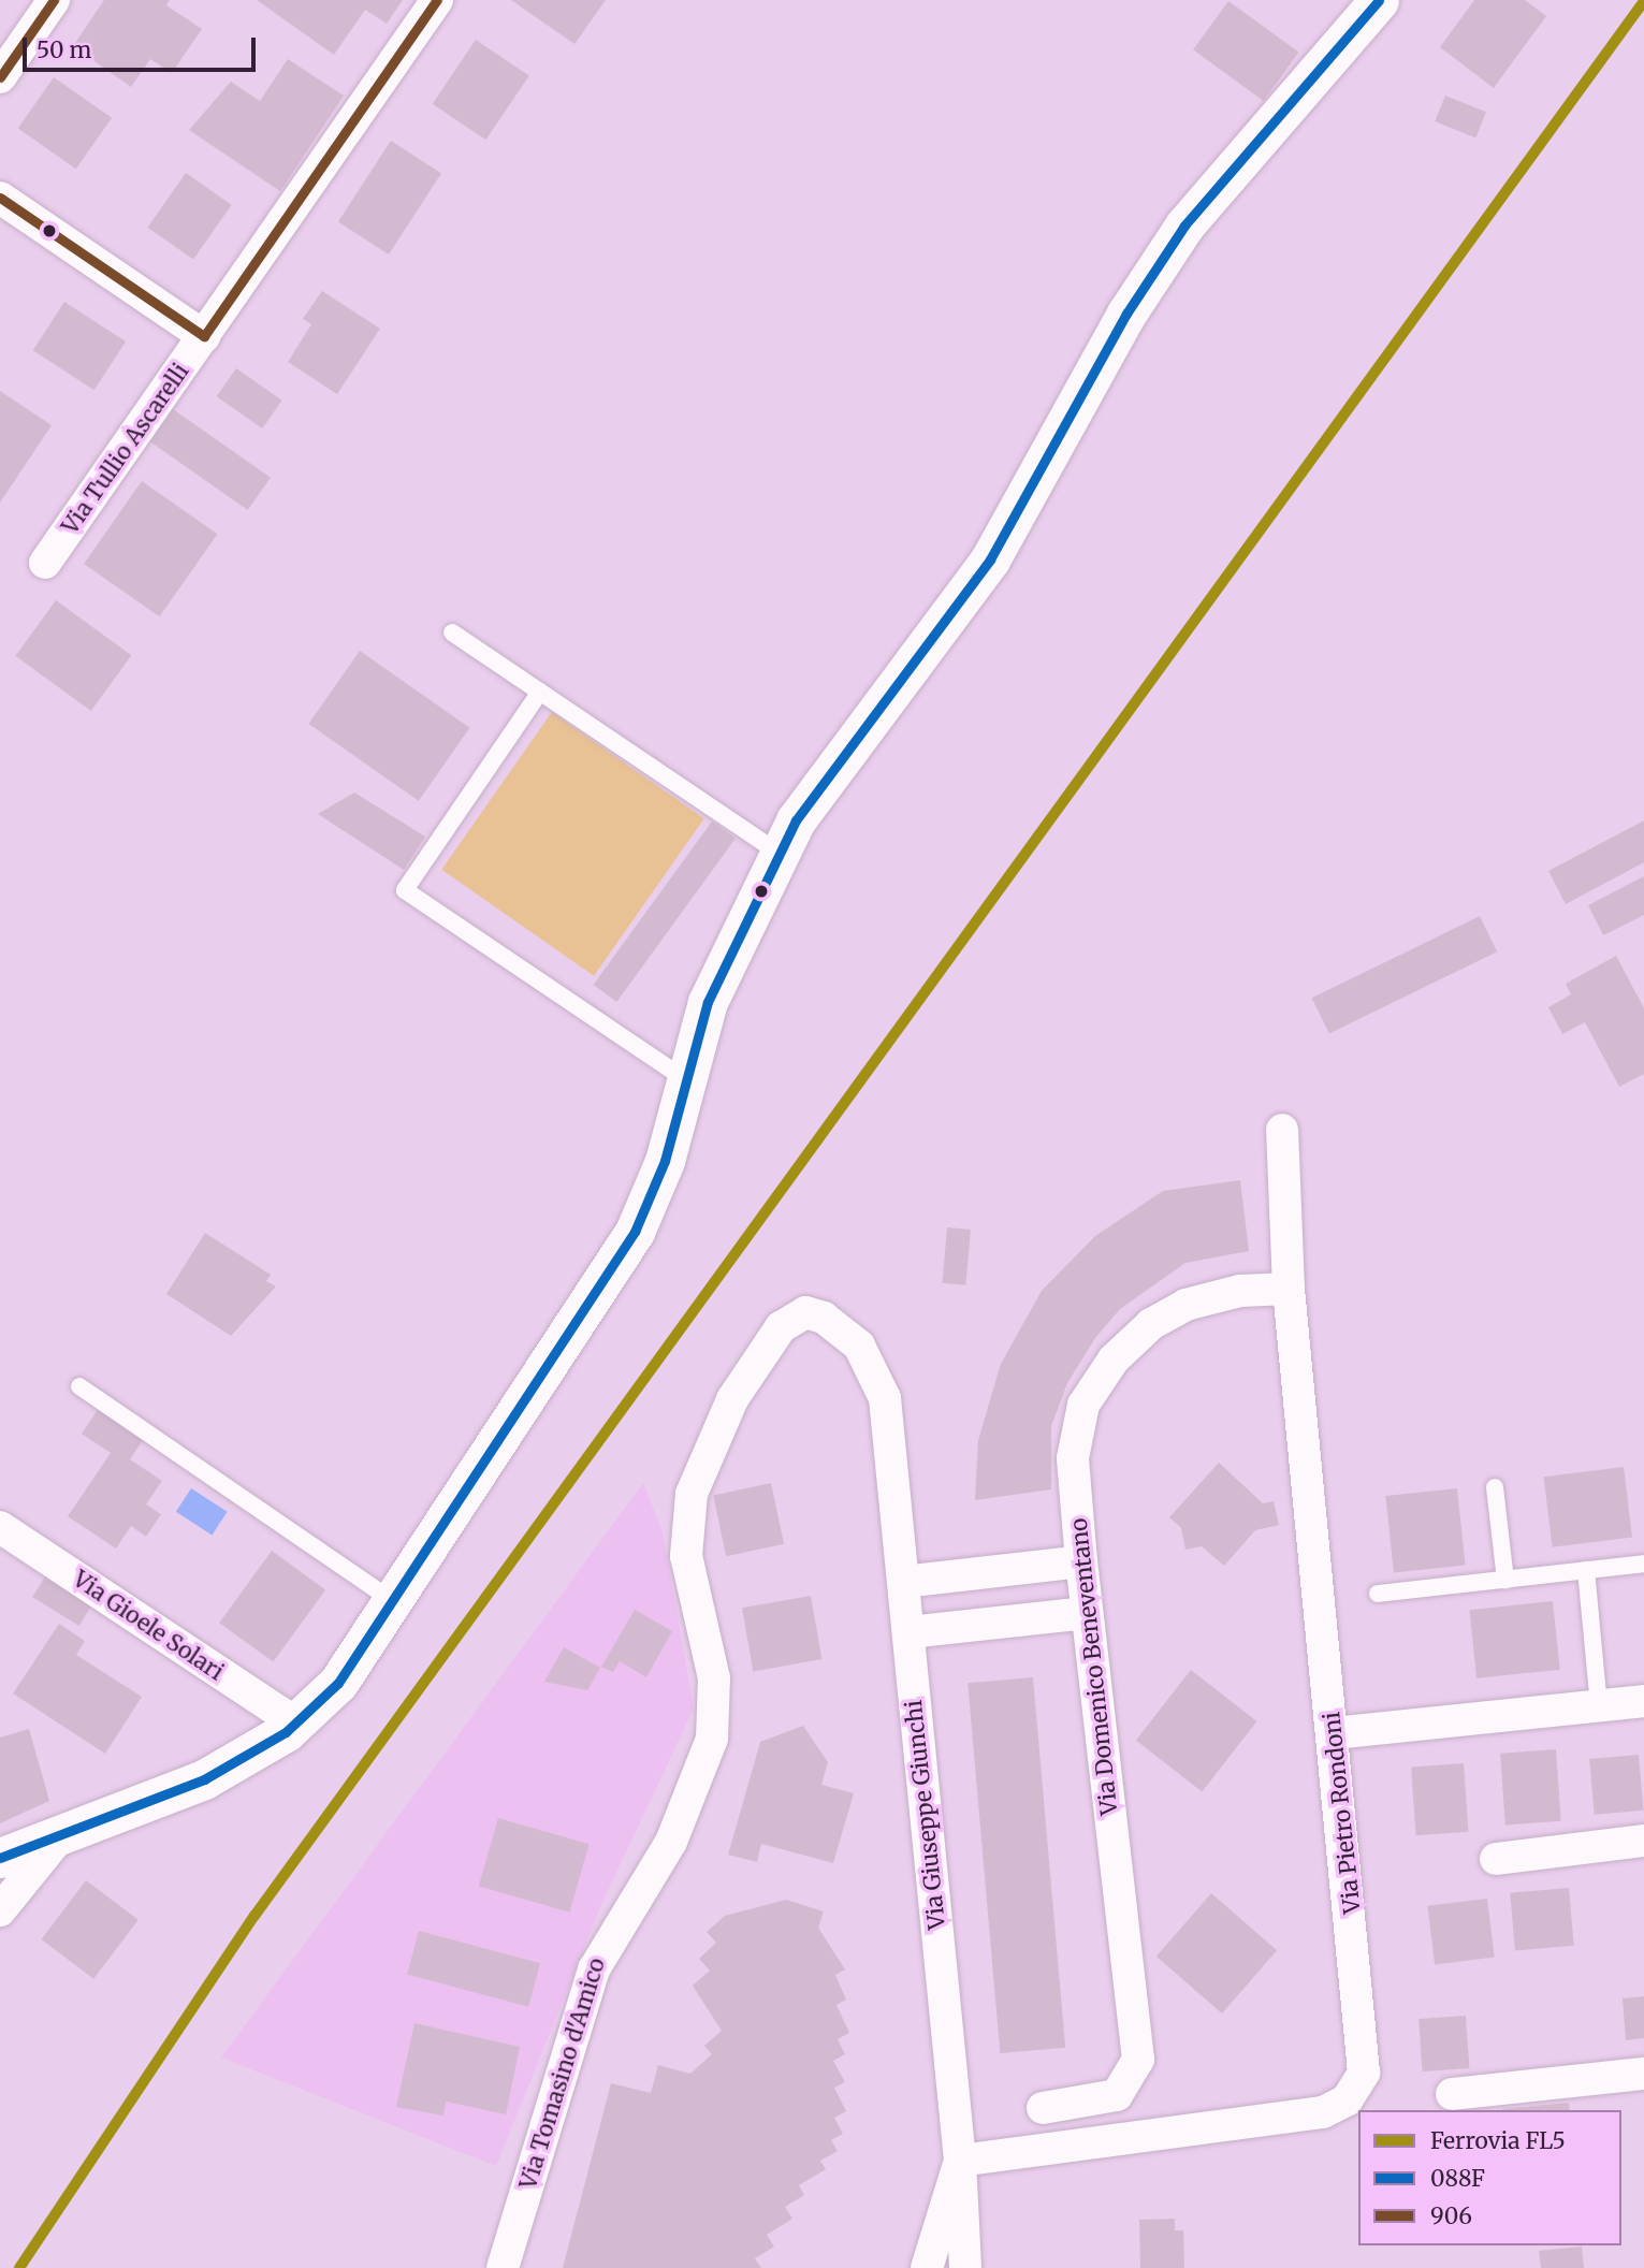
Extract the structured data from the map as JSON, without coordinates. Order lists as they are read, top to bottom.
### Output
{
  "streets": {
    "street": [
      "Via Tullio Ascarelli",
      "Via Gioele Solari",
      "Via Domenico Beneventano",
      "Via Pietro Rondoni",
      "Via Giuseppe Giunchi",
      "Via Tomasino d'Amico"
    ]
  },
  "crossings": [
    ["Via Domenico Beneventano", "Via Pietro Rondoni"],
    ["Via Pietro Rondoni", "Via Giuseppe Giunchi"],
    ["Via Giuseppe Giunchi", "Via Tomasino d'Amico"]
  ],
  "lines": ["transit line 088F", "transit line 906", "rail line FL5"],
  "legend": ["Ferrovia FL5", "088F", "906"],
  "scale_bar": "50 m"
}
